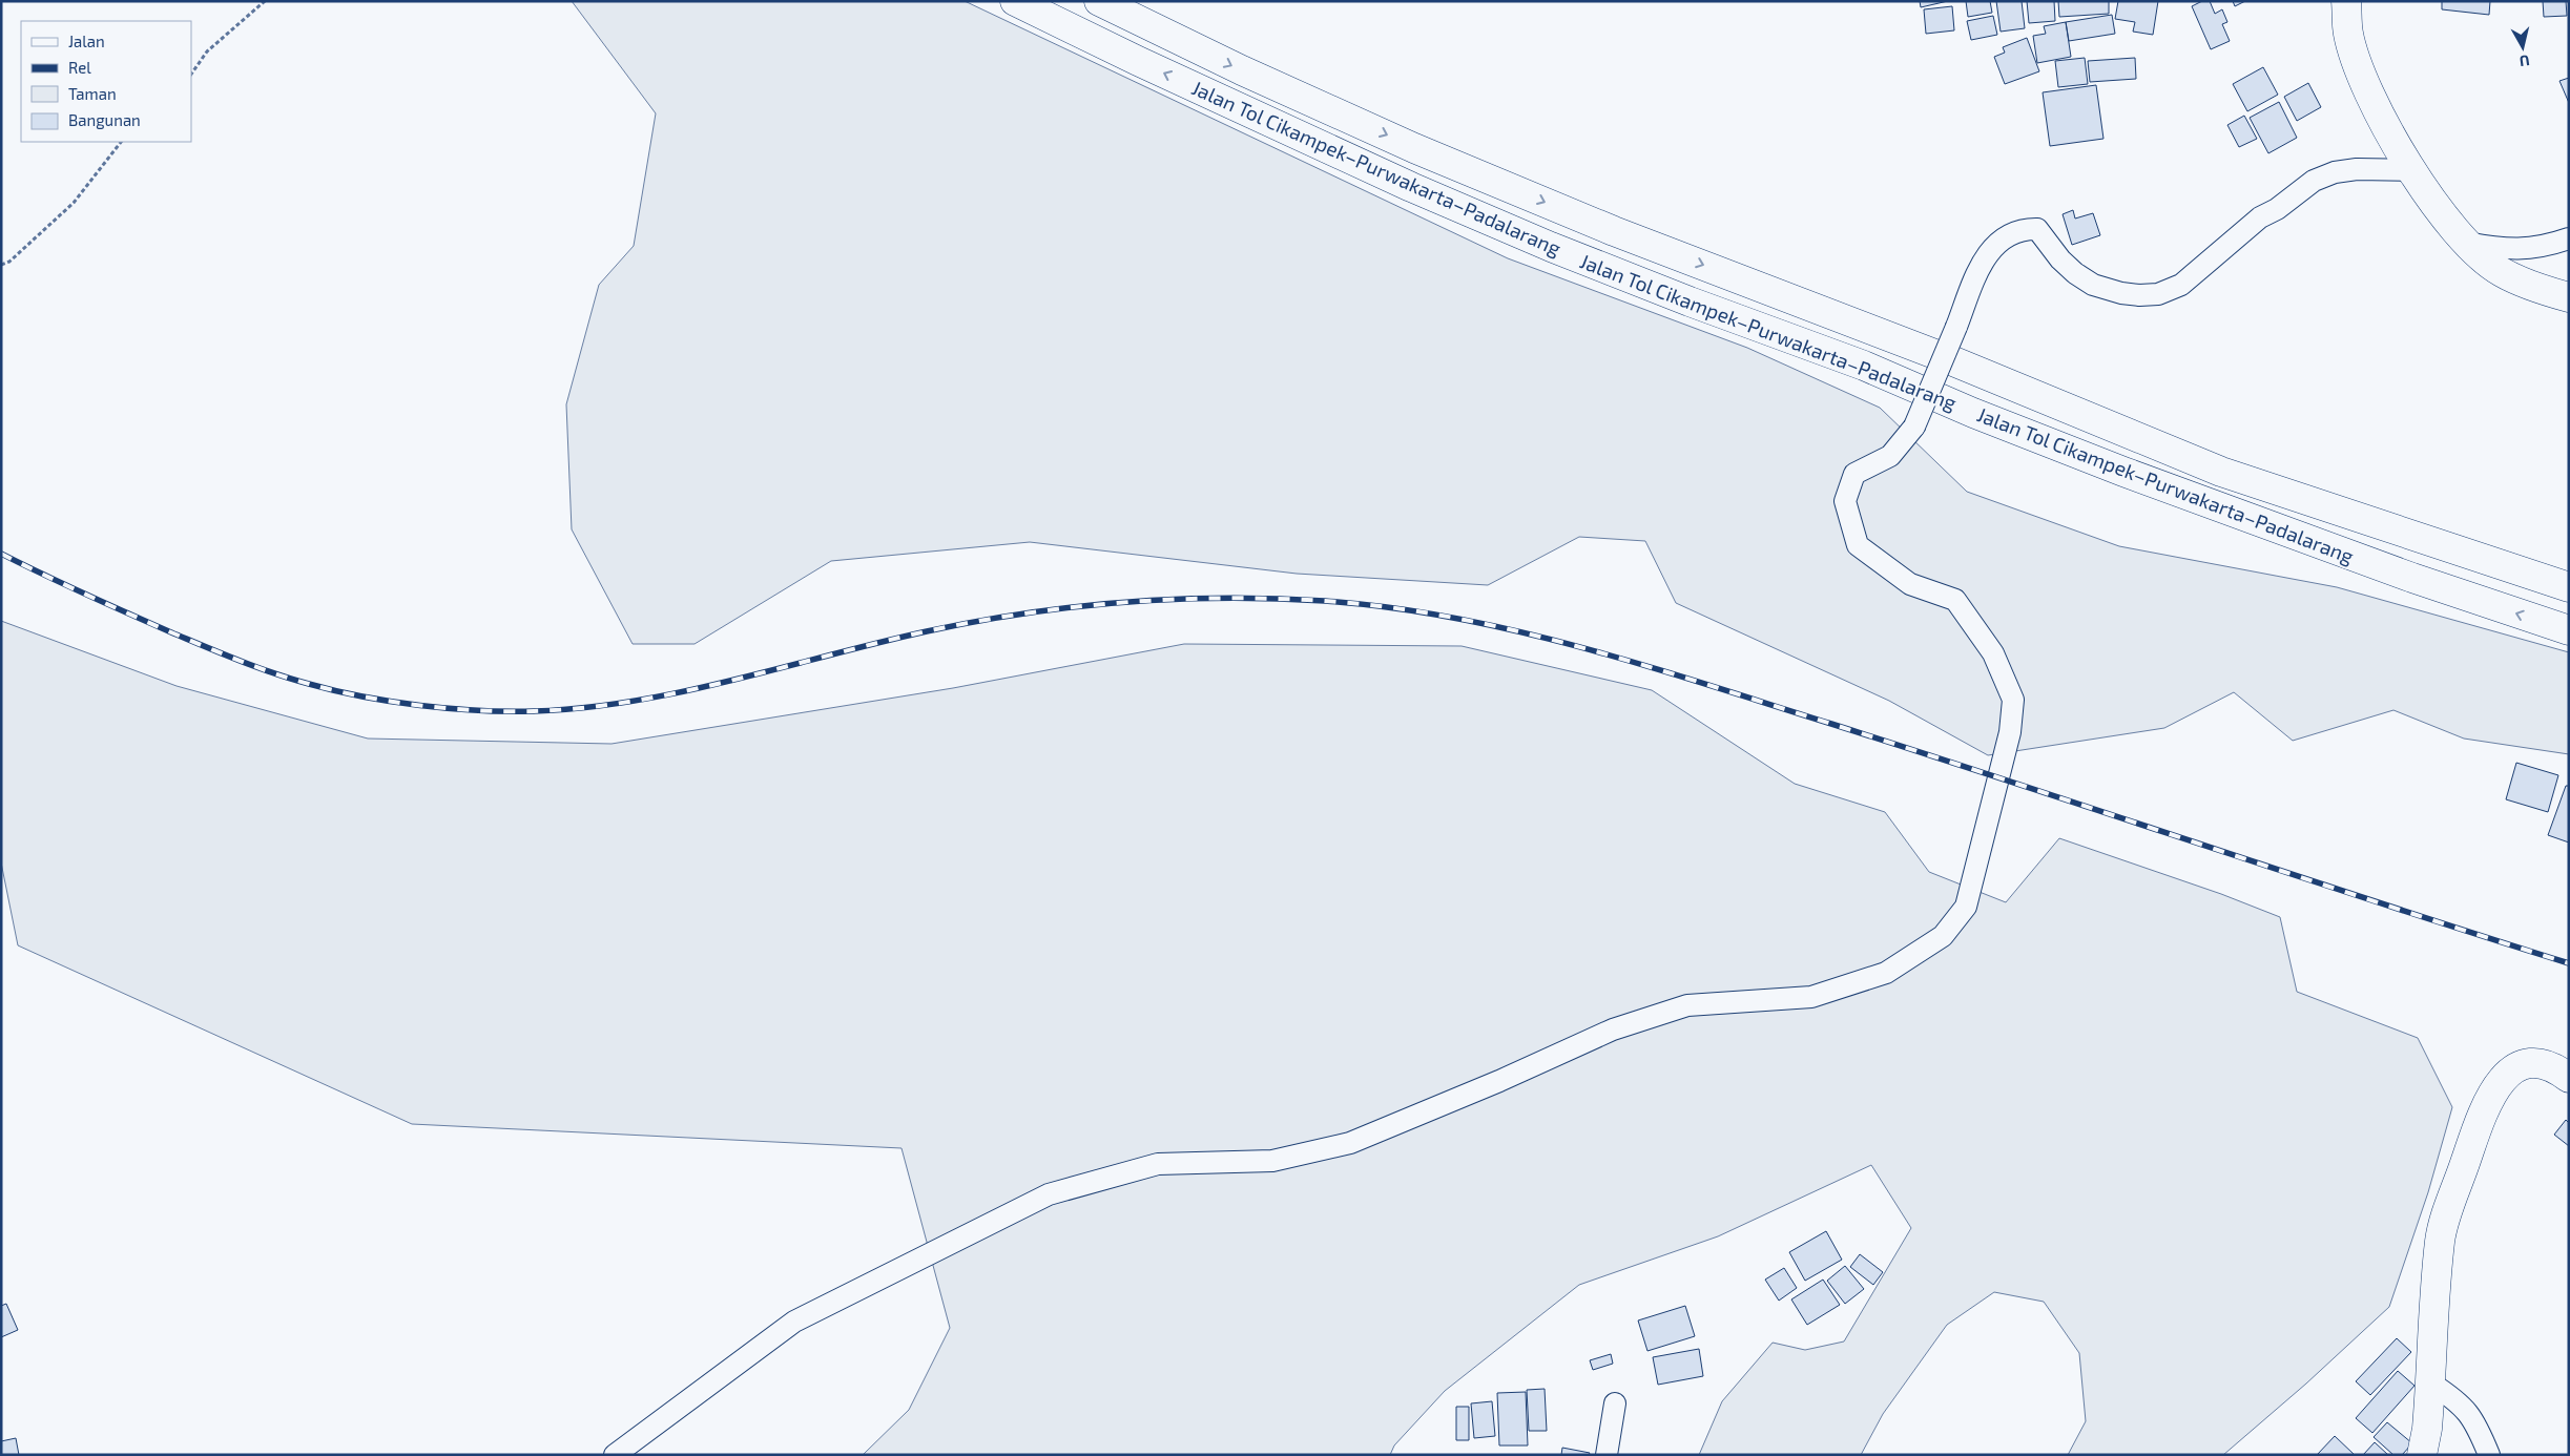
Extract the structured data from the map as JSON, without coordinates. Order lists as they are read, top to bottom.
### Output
{
  "streets": {
    "main road": ["Jalan Tol Cikampek–Purwakarta–Padalarang"]
  },
  "legend": [
    "Jalan",
    "Rel",
    "Taman",
    "Bangunan"
  ],
  "north": "bottom"
}
